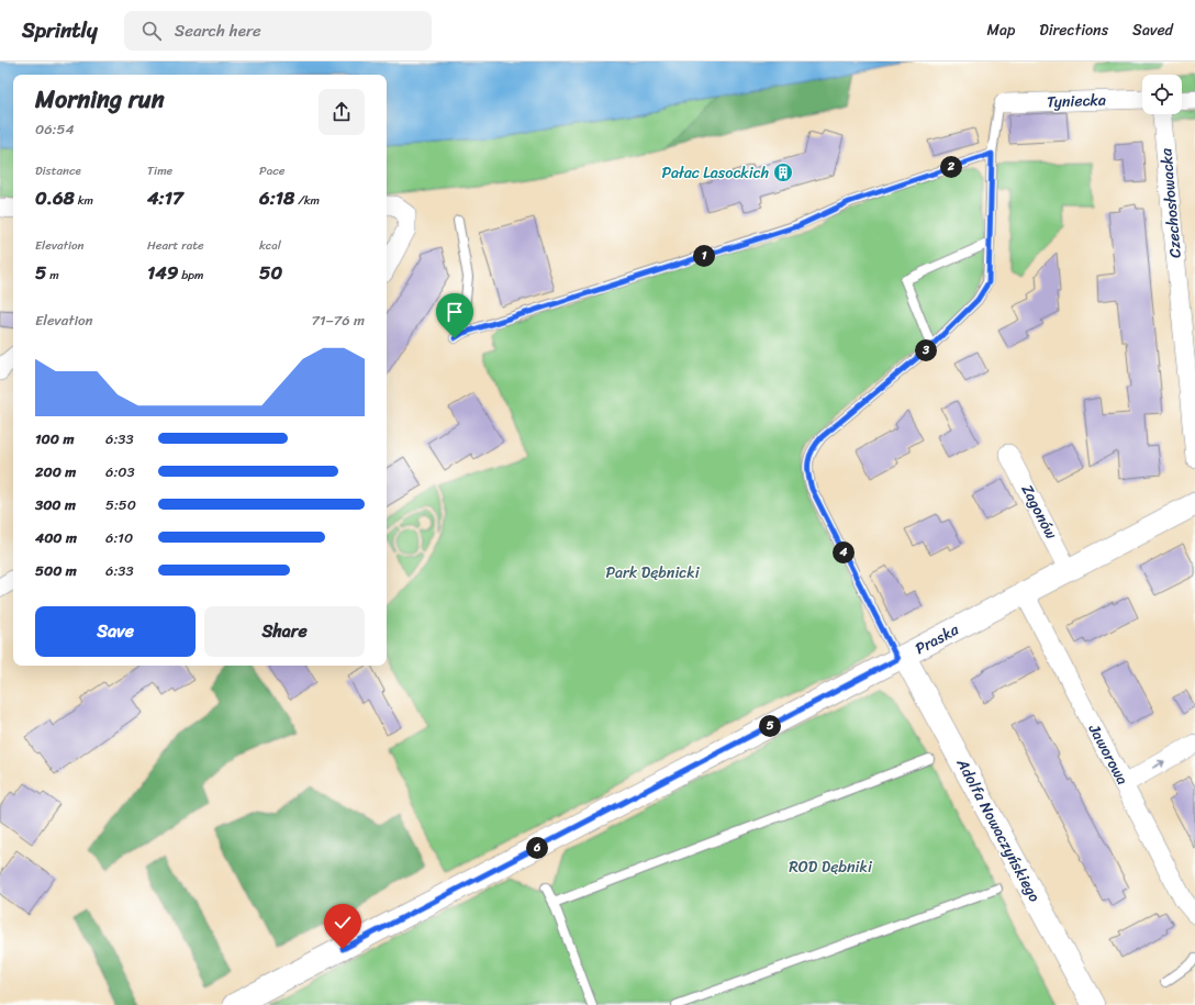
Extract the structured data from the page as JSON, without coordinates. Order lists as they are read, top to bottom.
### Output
{
  "streets": {
    "street": [
      "Tyniecka",
      "Czechosłowacka",
      "Zagonów",
      "Praska",
      "Jaworowa",
      "Adolfa Nowaczyńskiego"
    ]
  },
  "crossings": [
    ["Zagonów", "Praska"],
    ["Praska", "Jaworowa"],
    ["Praska", "Adolfa Nowaczyńskiego"]
  ],
  "parks": ["Park Dębnicki", "ROD Dębniki"],
  "places": {
    "building": ["Pałac Lasockich"]
  },
  "page": {
    "header": "Sprintly",
    "search": "Search here",
    "nav": ["Map", "Directions", "Saved"],
    "heading": ["Morning run", "06:54"],
    "stats": [
      ["Distance", "0.68 km"],
      ["Time", "4:17"],
      ["Pace", "6:18 /km"],
      ["Elevation", "5 m"],
      ["Heart rate", "149 bpm"],
      ["kcal", "50"]
    ],
    "pins": [
      "2",
      "1",
      "3",
      "4",
      "5",
      "6"
    ],
    "chart": ["Elevation", "71–76 m"],
    "list": [
      {
        "name": "100 m",
        "note": "6:33"
      },
      {
        "name": "200 m",
        "note": "6:03"
      },
      {
        "name": "300 m",
        "note": "5:50"
      },
      {
        "name": "400 m",
        "note": "6:10"
      },
      {
        "name": "500 m",
        "note": "6:33"
      }
    ],
    "buttons": ["Save", "Share"]
  }
}
